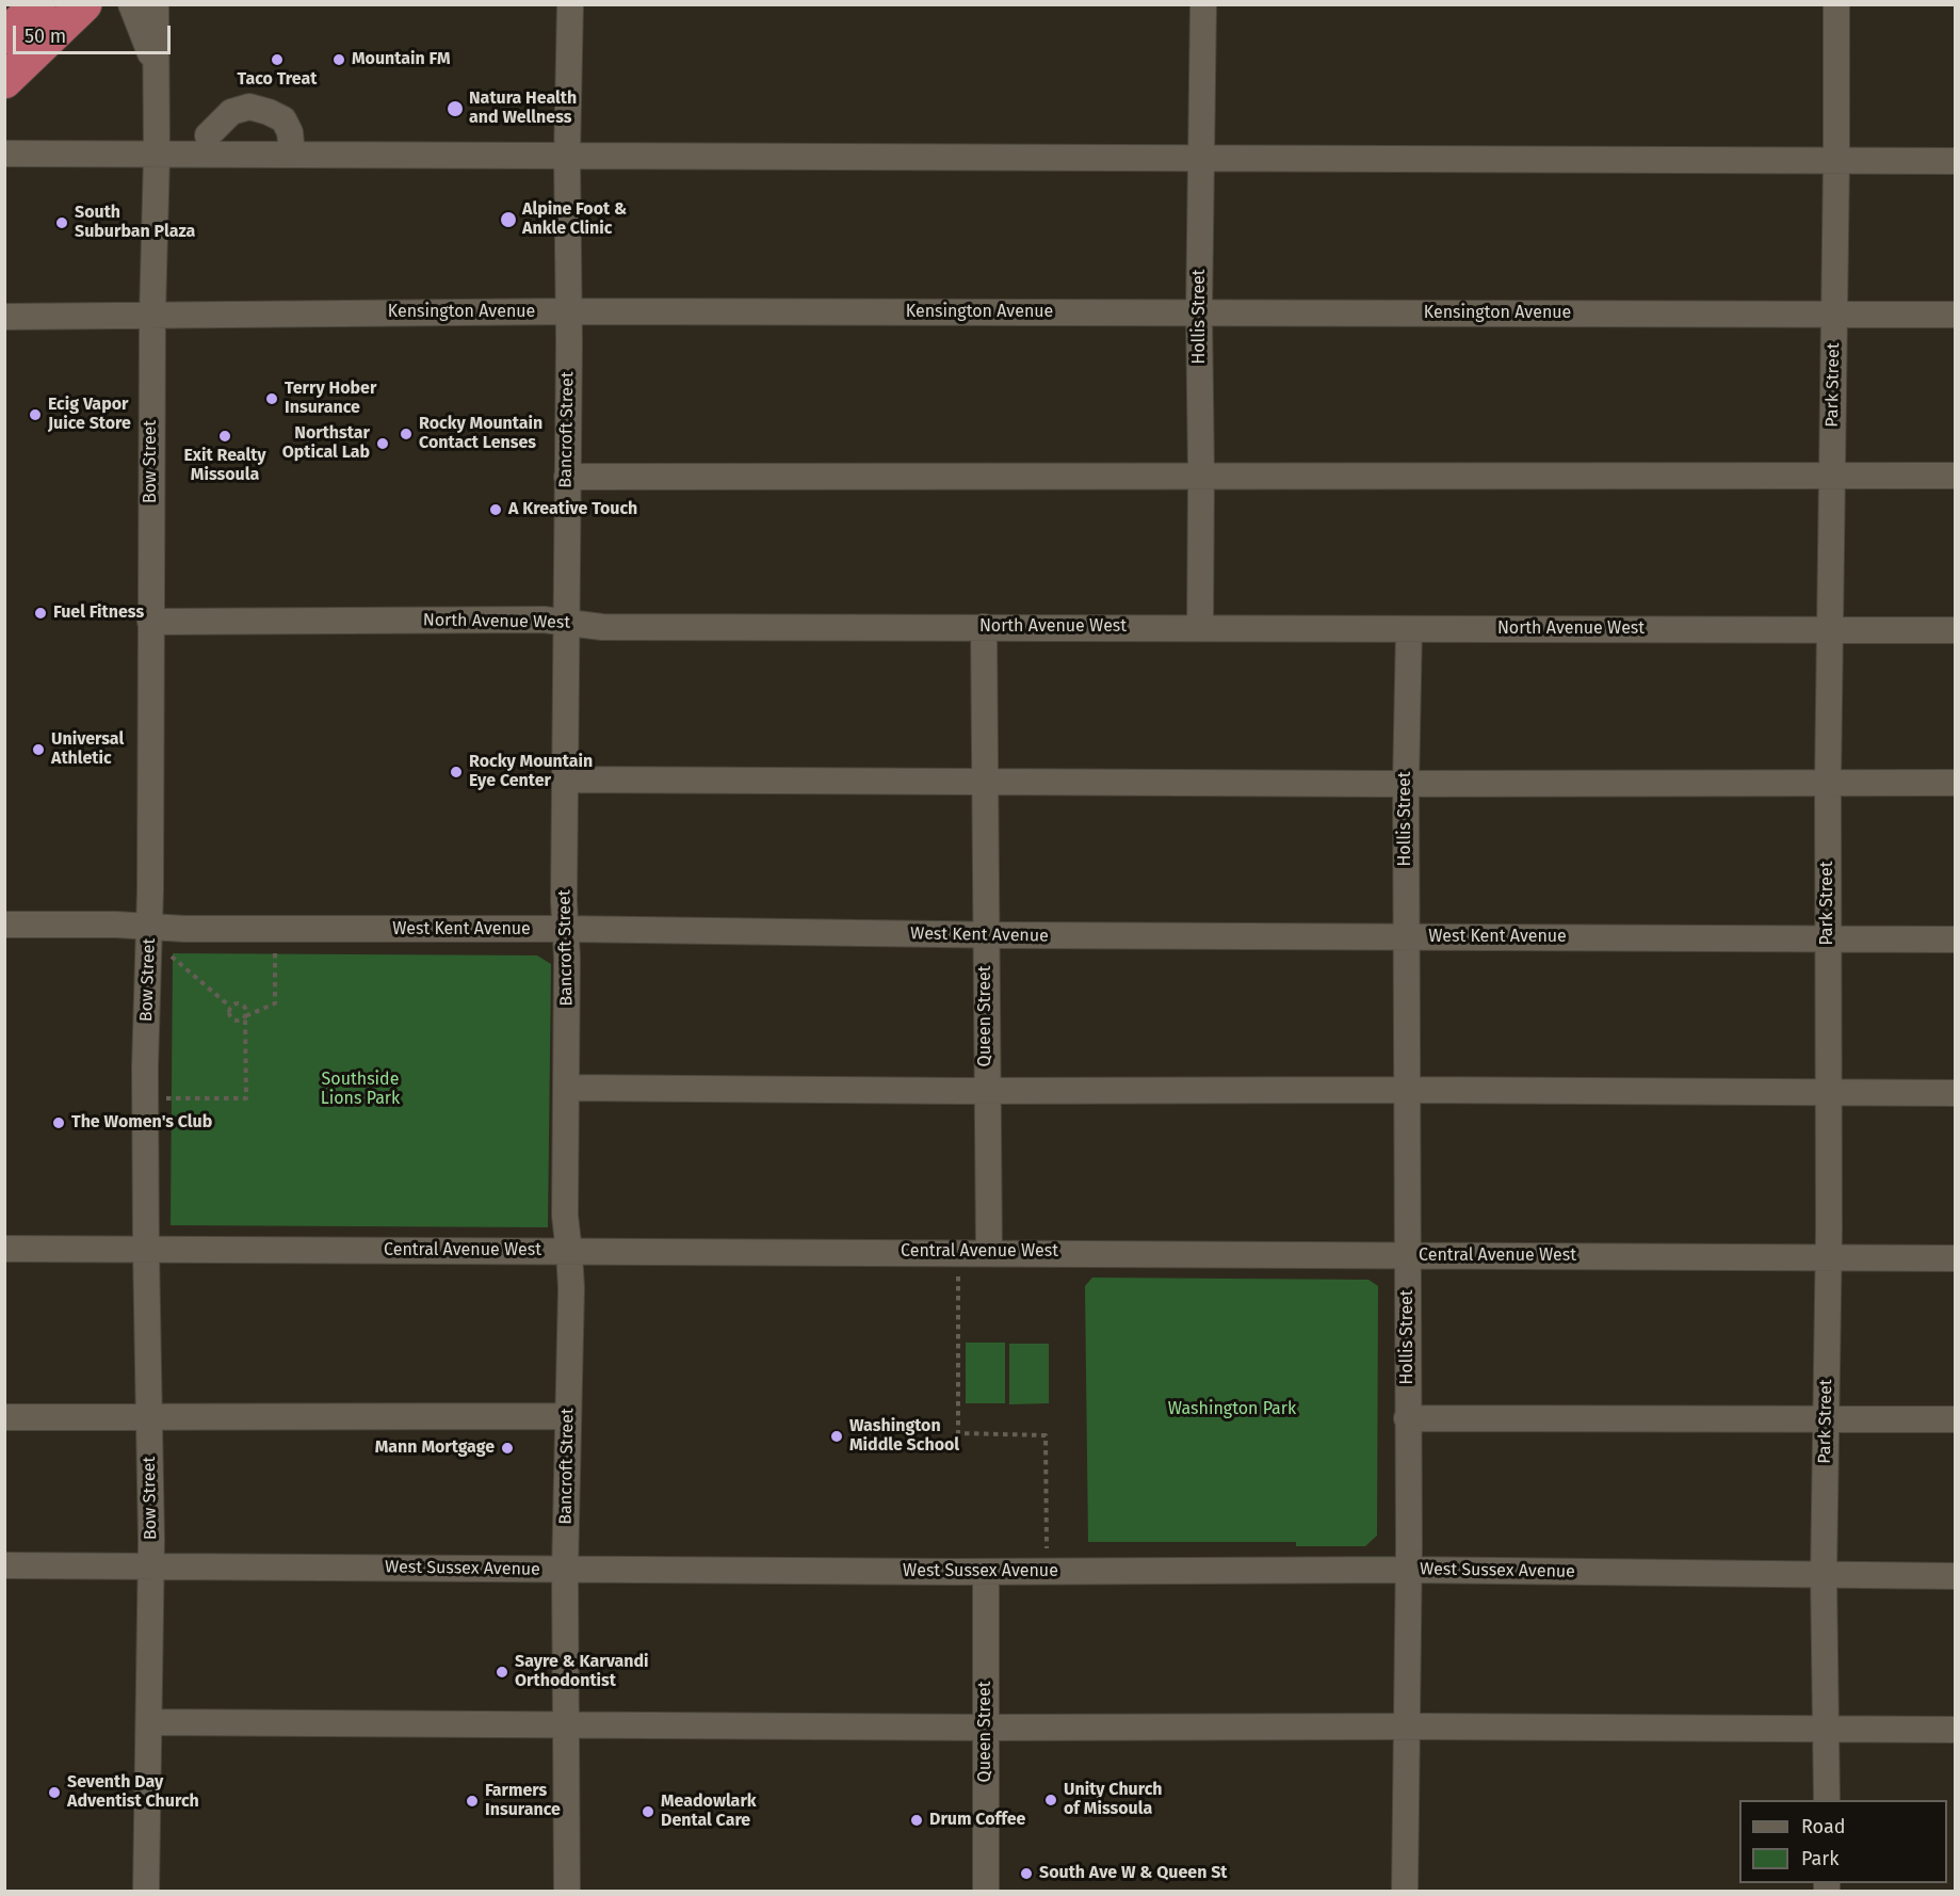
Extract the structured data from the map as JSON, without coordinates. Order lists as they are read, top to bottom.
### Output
{
  "streets": {
    "street": [
      "Kensington Avenue",
      "Hollis Street",
      "Park Street",
      "Bancroft Street",
      "Bow Street",
      "North Avenue West",
      "West Kent Avenue",
      "Queen Street",
      "Central Avenue West",
      "West Sussex Avenue"
    ]
  },
  "crossings": [
    ["Kensington Avenue", "Hollis Street"],
    ["Kensington Avenue", "Park Street"],
    ["Kensington Avenue", "Bancroft Street"],
    ["Kensington Avenue", "Bow Street"],
    ["Hollis Street", "North Avenue West"],
    ["Hollis Street", "West Kent Avenue"],
    ["Hollis Street", "Central Avenue West"],
    ["Hollis Street", "West Sussex Avenue"],
    ["Park Street", "North Avenue West"],
    ["Park Street", "West Kent Avenue"],
    ["Park Street", "Central Avenue West"],
    ["Park Street", "West Sussex Avenue"],
    ["Bancroft Street", "North Avenue West"],
    ["Bancroft Street", "West Kent Avenue"],
    ["Bancroft Street", "Central Avenue West"],
    ["Bancroft Street", "West Sussex Avenue"],
    ["Bow Street", "North Avenue West"],
    ["Bow Street", "West Kent Avenue"],
    ["Bow Street", "Central Avenue West"],
    ["Bow Street", "West Sussex Avenue"],
    ["North Avenue West", "Queen Street"],
    ["West Kent Avenue", "Queen Street"],
    ["Queen Street", "Central Avenue West"],
    ["Queen Street", "West Sussex Avenue"]
  ],
  "parks": ["Southside Lions Park", "Washington Park"],
  "places": [
    "Taco Treat",
    "Mountain FM",
    "Natura Health and Wellness",
    "Alpine Foot & Ankle Clinic",
    "South Suburban Plaza",
    "Terry Hober Insurance",
    "Ecig Vapor Juice Store",
    "Rocky Mountain Contact Lenses",
    "Exit Realty Missoula",
    "Northstar Optical Lab",
    "A Kreative Touch",
    "Fuel Fitness",
    "Universal Athletic",
    "Rocky Mountain Eye Center",
    "The Women's Club",
    "Washington Middle School",
    "Mann Mortgage",
    "Sayre & Karvandi Orthodontist",
    "Seventh Day Adventist Church",
    "Unity Church of Missoula",
    "Farmers Insurance",
    "Meadowlark Dental Care",
    "Drum Coffee",
    "South Ave W & Queen St"
  ],
  "legend": ["Road", "Park"],
  "scale_bar": "50 m"
}
